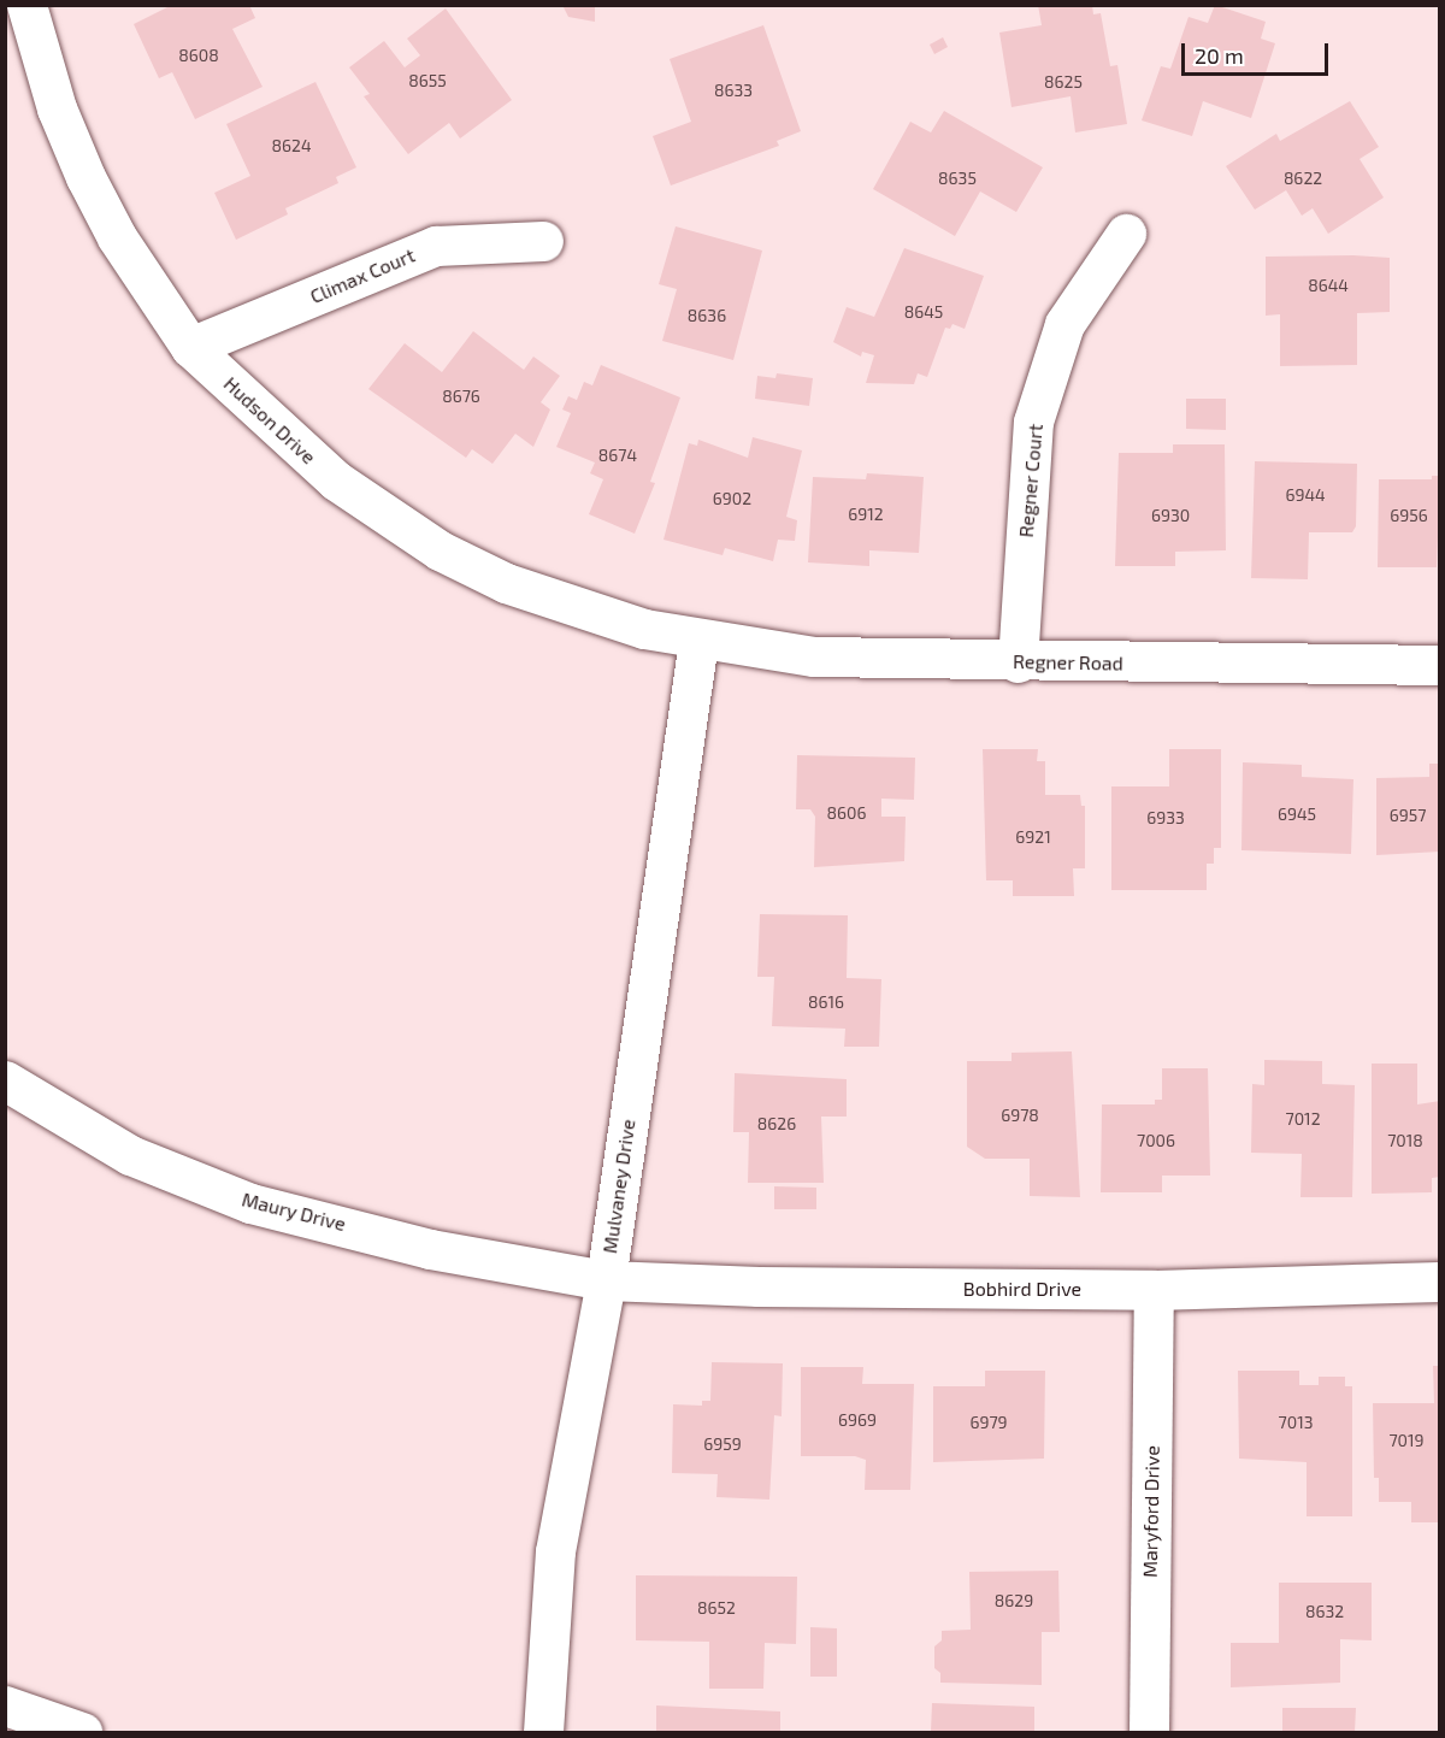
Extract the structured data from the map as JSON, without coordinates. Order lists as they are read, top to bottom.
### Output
{
  "streets": {
    "street": [
      "Climax Court",
      "Hudson Drive",
      "Regner Court",
      "Regner Road",
      "Mulvaney Drive",
      "Maury Drive",
      "Bobhird Drive",
      "Maryford Drive"
    ]
  },
  "crossings": [
    ["Climax Court", "Hudson Drive"],
    ["Hudson Drive", "Regner Road"],
    ["Hudson Drive", "Mulvaney Drive"],
    ["Regner Court", "Regner Road"],
    ["Regner Road", "Mulvaney Drive"],
    ["Mulvaney Drive", "Maury Drive"],
    ["Mulvaney Drive", "Bobhird Drive"],
    ["Maury Drive", "Bobhird Drive"],
    ["Bobhird Drive", "Maryford Drive"]
  ],
  "house_numbers": [
    "8608",
    "8655",
    "8625",
    "8633",
    "8624",
    "8635",
    "8622",
    "8644",
    "8645",
    "8636",
    "8676",
    "8674",
    "6944",
    "6902",
    "6912",
    "6930",
    "6956",
    "8606",
    "6945",
    "6957",
    "6933",
    "6921",
    "8616",
    "6978",
    "7012",
    "8626",
    "7006",
    "7018",
    "6969",
    "6979",
    "7013",
    "7019",
    "6959",
    "8629",
    "8652",
    "8632"
  ],
  "scale_bar": "20 m"
}
